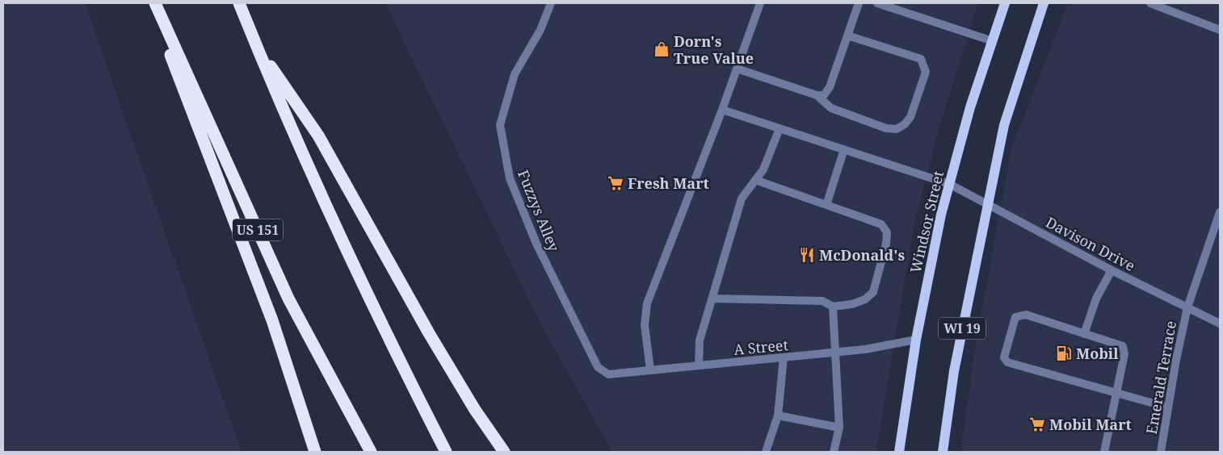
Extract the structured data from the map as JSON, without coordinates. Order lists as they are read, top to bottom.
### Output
{
  "streets": {
    "highway": ["US 151"],
    "main road": ["Windsor Street", "WI 19"],
    "street": [
      "Fuzzys Alley",
      "Davison Drive",
      "A Street",
      "Emerald Terrace"
    ]
  },
  "crossings": [
    ["Fuzzys Alley", "A Street"],
    ["Windsor Street", "Davison Drive"],
    ["Windsor Street", "A Street"],
    ["Davison Drive", "WI 19"],
    ["Davison Drive", "Emerald Terrace"]
  ],
  "places": {
    "shop": ["Dorn's True Value"],
    "supermarket": ["Fresh Mart", "Mobil Mart"],
    "restaurant": ["McDonald's"],
    "fuel station": ["Mobil"]
  }
}
